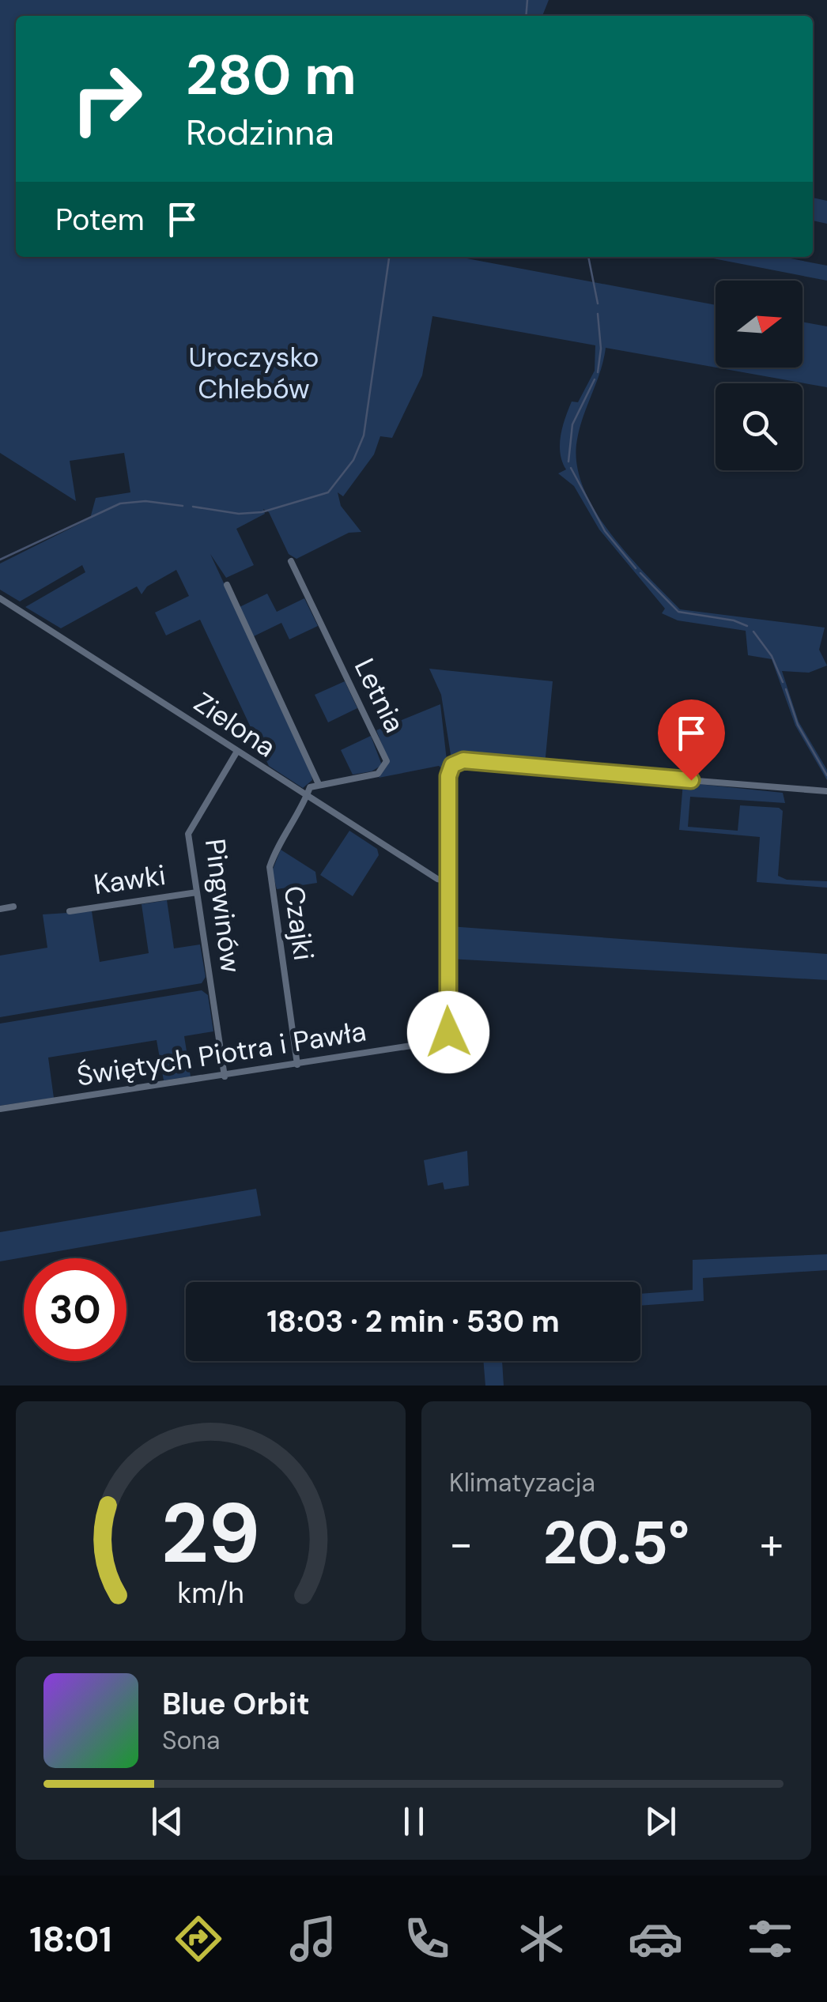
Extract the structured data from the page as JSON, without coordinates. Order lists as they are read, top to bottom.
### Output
{
  "streets": {
    "street": [
      "Letnia",
      "Zielona",
      "Kawki",
      "Pingwinów",
      "Czajki",
      "Świętych Piotra i Pawła"
    ]
  },
  "crossings": [
    ["Zielona", "Pingwinów"],
    ["Zielona", "Czajki"],
    ["Zielona", "Świętych Piotra i Pawła"],
    ["Kawki", "Pingwinów"],
    ["Pingwinów", "Świętych Piotra i Pawła"],
    ["Czajki", "Świętych Piotra i Pawła"]
  ],
  "parks": ["Uroczysko Chlebów"],
  "north": "right",
  "page": {
    "turn": ["280 m", "Rodzinna"],
    "then": "Potem",
    "limit": "30",
    "trip": "18:03 · 2 min · 530 m",
    "tile": "Klimatyzacja",
    "heat": ["−", "20.5°", "+"],
    "song": ["Blue Orbit", "Sona"],
    "tabs": "18:01",
    "gauge": ["29", "km/h"]
  }
}
